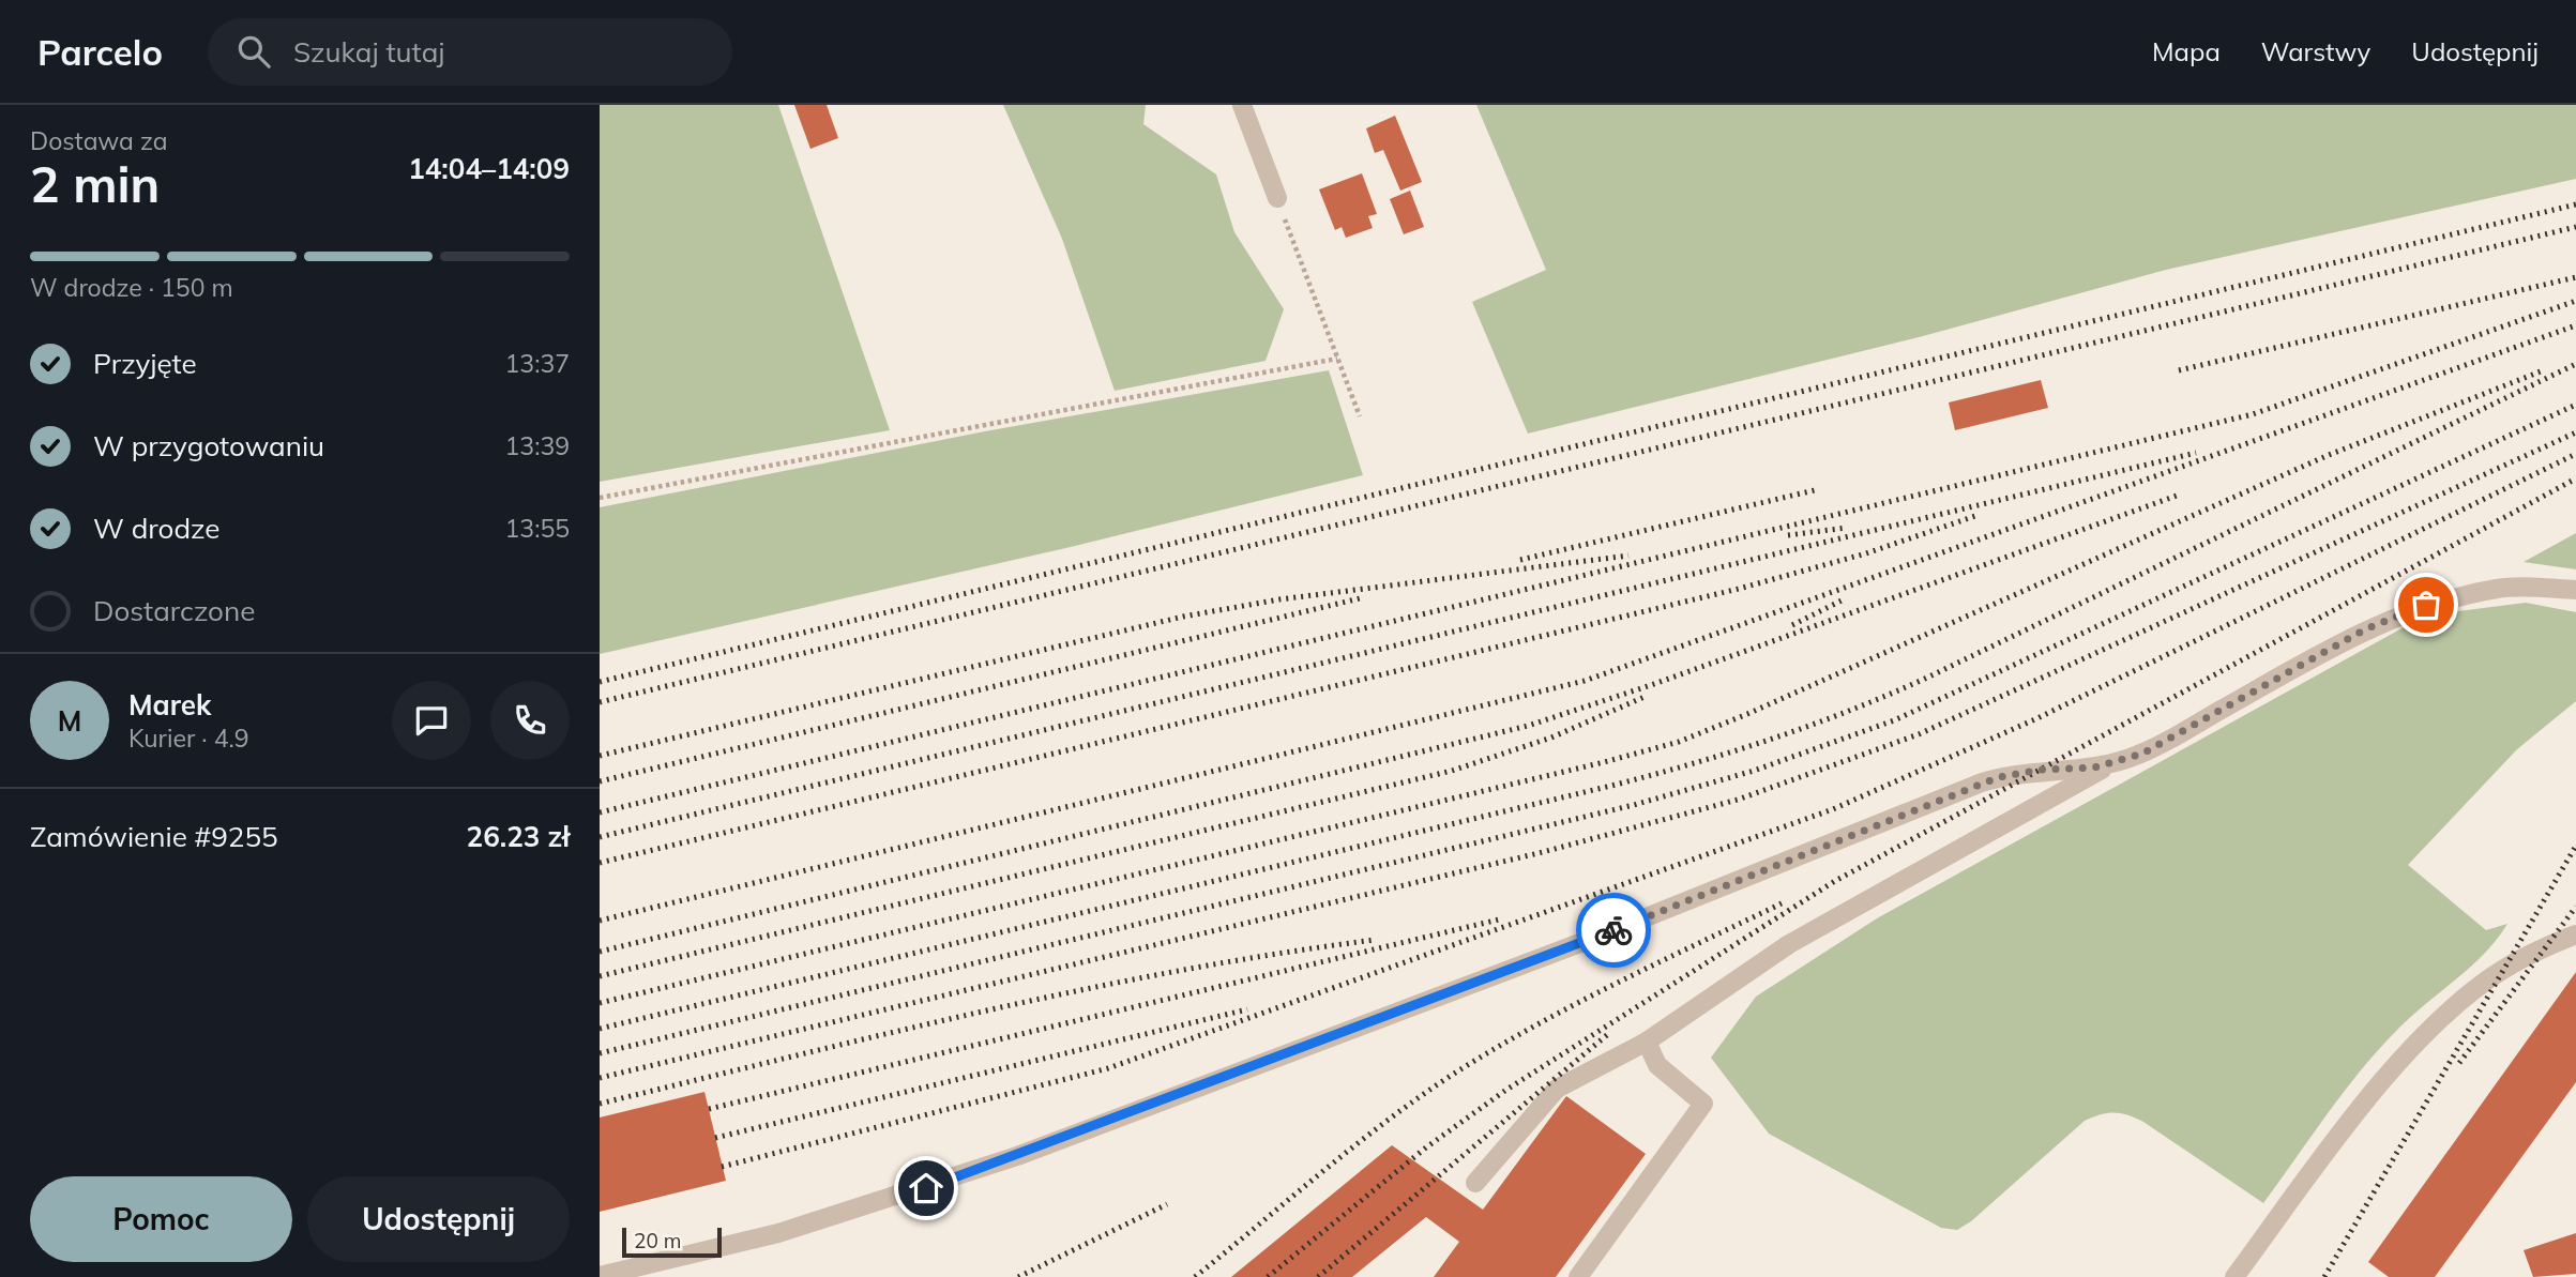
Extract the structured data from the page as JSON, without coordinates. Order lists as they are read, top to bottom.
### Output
{
  "scale_bar": "20 m",
  "page": {
    "header": "Parcelo",
    "search": "Szukaj tutaj",
    "nav": ["Mapa", "Warstwy", "Udostępnij"],
    "heading": ["2 min", "Dostawa za", "14:04–14:09"],
    "panel": [
      "Marek",
      "Kurier · 4.9",
      "Zamówienie #9255",
      "26.23 zł"
    ],
    "bar": "W drodze · 150 m",
    "list": [
      ["Przyjęte", "13:37"],
      ["W przygotowaniu", "13:39"],
      ["W drodze", "13:55"],
      "Dostarczone"
    ],
    "round": "M",
    "buttons": ["Pomoc", "Udostępnij"],
    "scale": "20 m"
  }
}
